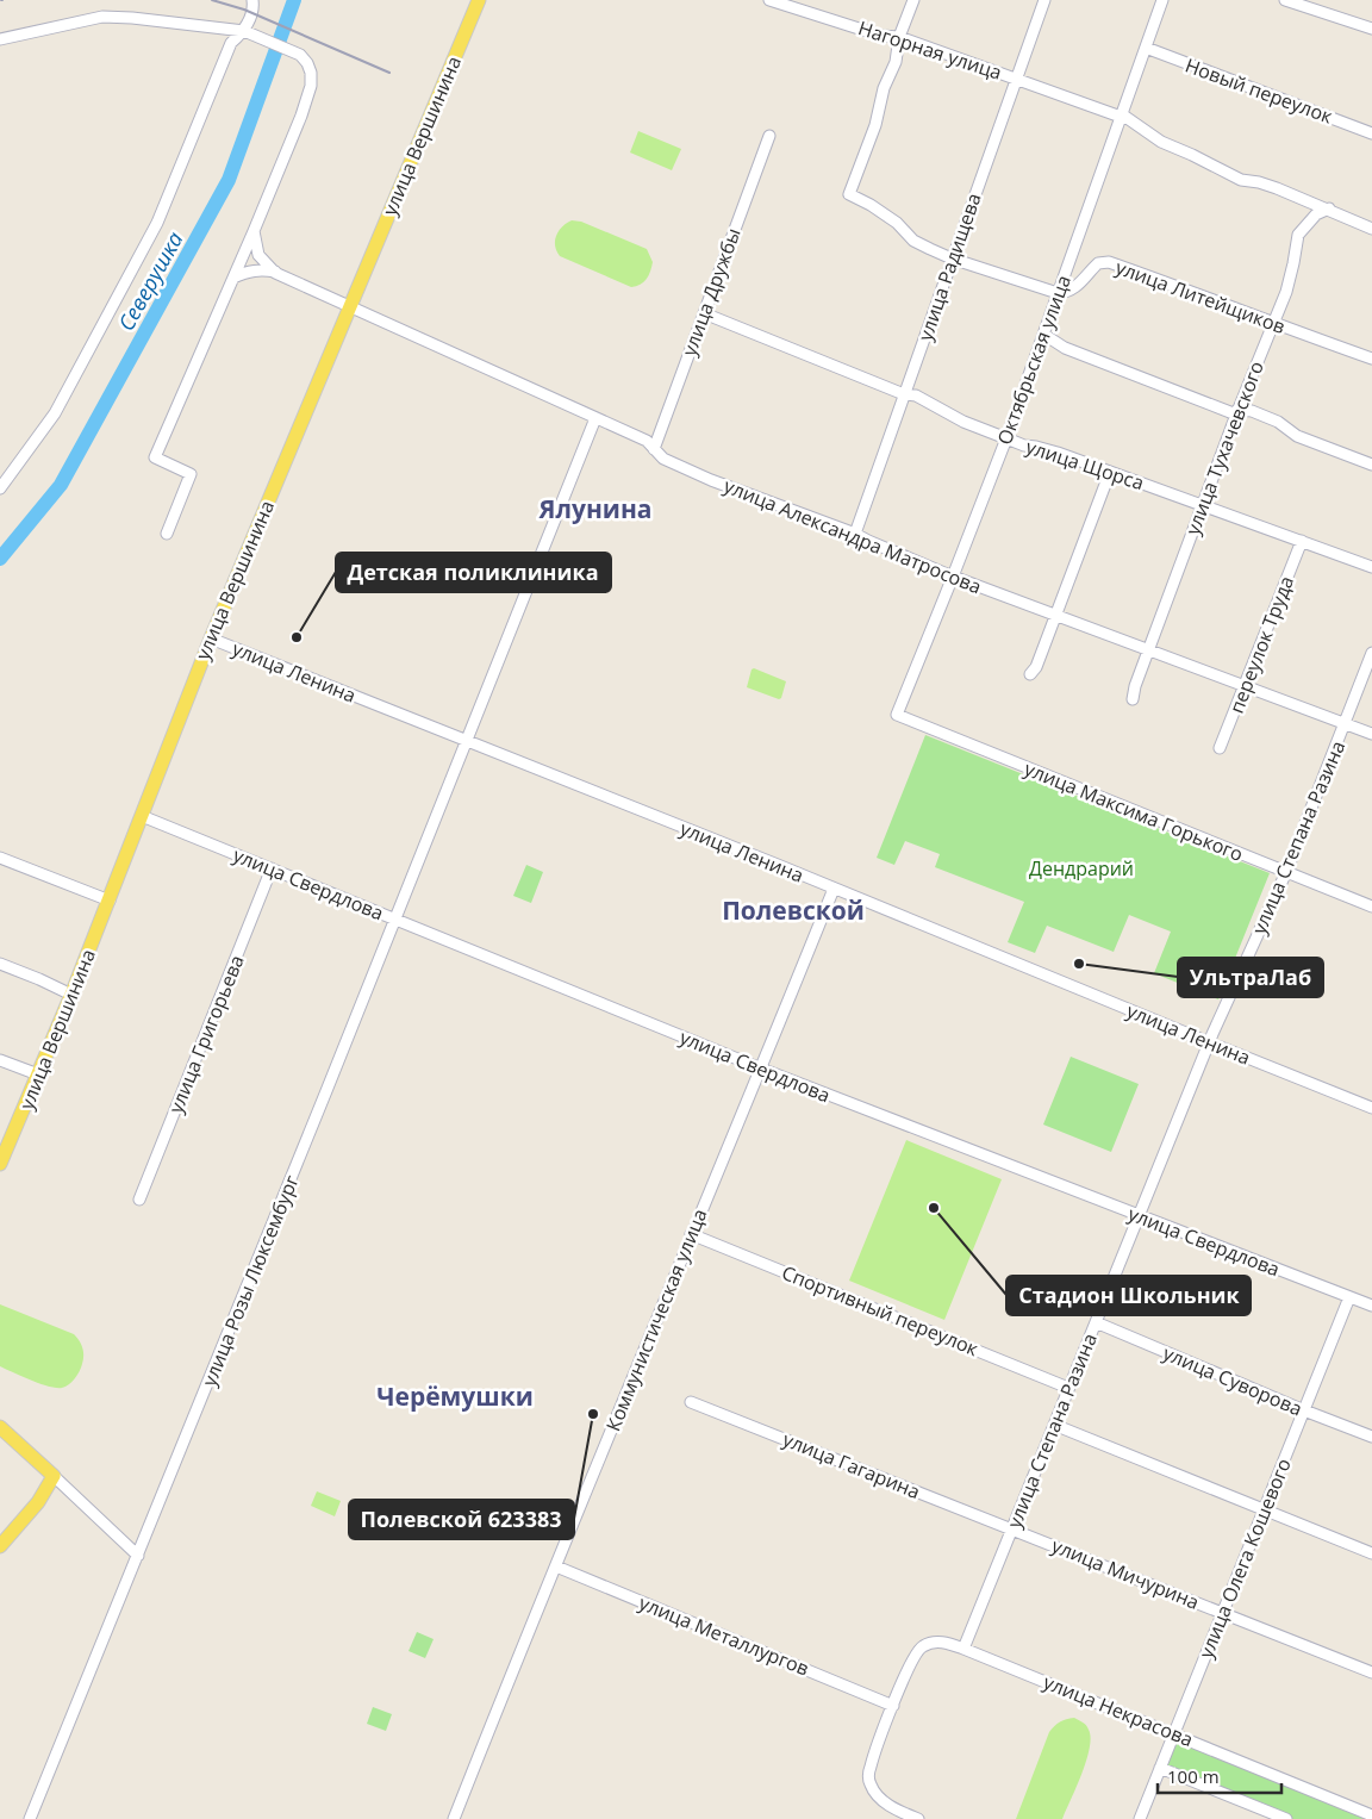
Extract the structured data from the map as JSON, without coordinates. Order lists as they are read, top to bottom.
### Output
{
  "streets": {
    "main road": ["улица Вершинина"],
    "street": [
      "Нагорная улица",
      "Новый переулок",
      "улица Радищева",
      "улица Дружбы",
      "улица Литейщиков",
      "Октябрьская улица",
      "улица Тухачевского",
      "улица Щорса",
      "улица Александра Матросова",
      "переулок Труда",
      "улица Ленина",
      "улица Максима Горького",
      "улица Степана Разина",
      "улица Свердлова",
      "улица Григорьева",
      "улица Розы Люксембург",
      "Спортивный переулок",
      "Коммунистическая улица",
      "улица Суворова",
      "улица Гагарина",
      "улица Олега Кошевого",
      "улица Мичурина",
      "улица Металлургов",
      "улица Некрасова"
    ]
  },
  "crossings": [
    ["Нагорная улица", "улица Радищева"],
    ["Нагорная улица", "Октябрьская улица"],
    ["Нагорная улица", "улица Тухачевского"],
    ["Новый переулок", "Октябрьская улица"],
    ["улица Вершинина", "улица Александра Матросова"],
    ["улица Вершинина", "улица Ленина"],
    ["улица Вершинина", "улица Свердлова"],
    ["улица Радищева", "улица Щорса"],
    ["улица Радищева", "улица Александра Матросова"],
    ["улица Дружбы", "улица Щорса"],
    ["улица Дружбы", "улица Александра Матросова"],
    ["улица Литейщиков", "Октябрьская улица"],
    ["улица Литейщиков", "улица Тухачевского"],
    ["Октябрьская улица", "улица Щорса"],
    ["Октябрьская улица", "улица Александра Матросова"],
    ["Октябрьская улица", "улица Максима Горького"],
    ["улица Тухачевского", "улица Щорса"],
    ["улица Тухачевского", "улица Александра Матросова"],
    ["улица Щорса", "переулок Труда"],
    ["улица Александра Матросова", "переулок Труда"],
    ["улица Александра Матросова", "улица Степана Разина"],
    ["улица Александра Матросова", "улица Розы Люксембург"],
    ["улица Ленина", "улица Степана Разина"],
    ["улица Ленина", "улица Розы Люксембург"],
    ["улица Ленина", "Коммунистическая улица"],
    ["улица Максима Горького", "улица Степана Разина"],
    ["улица Степана Разина", "улица Свердлова"],
    ["улица Степана Разина", "Спортивный переулок"],
    ["улица Степана Разина", "улица Суворова"],
    ["улица Степана Разина", "улица Гагарина"],
    ["улица Степана Разина", "улица Мичурина"],
    ["улица Степана Разина", "улица Некрасова"],
    ["улица Свердлова", "улица Григорьева"],
    ["улица Свердлова", "улица Розы Люксембург"],
    ["улица Свердлова", "Коммунистическая улица"],
    ["улица Свердлова", "улица Олега Кошевого"],
    ["Спортивный переулок", "Коммунистическая улица"],
    ["Коммунистическая улица", "улица Металлургов"],
    ["улица Суворова", "улица Олега Кошевого"],
    ["улица Гагарина", "улица Мичурина"],
    ["улица Олега Кошевого", "улица Мичурина"],
    ["улица Олега Кошевого", "улица Некрасова"],
    ["улица Металлургов", "улица Некрасова"]
  ],
  "districts": ["Ялунина", "Полевской", "Черёмушки"],
  "water": ["Северушка"],
  "parks": ["Дендрарий"],
  "places": [
    "Детская поликлиника",
    "УльтраЛаб",
    "Стадион Школьник",
    "Полевской 623383"
  ],
  "scale_bar": "100 m"
}
